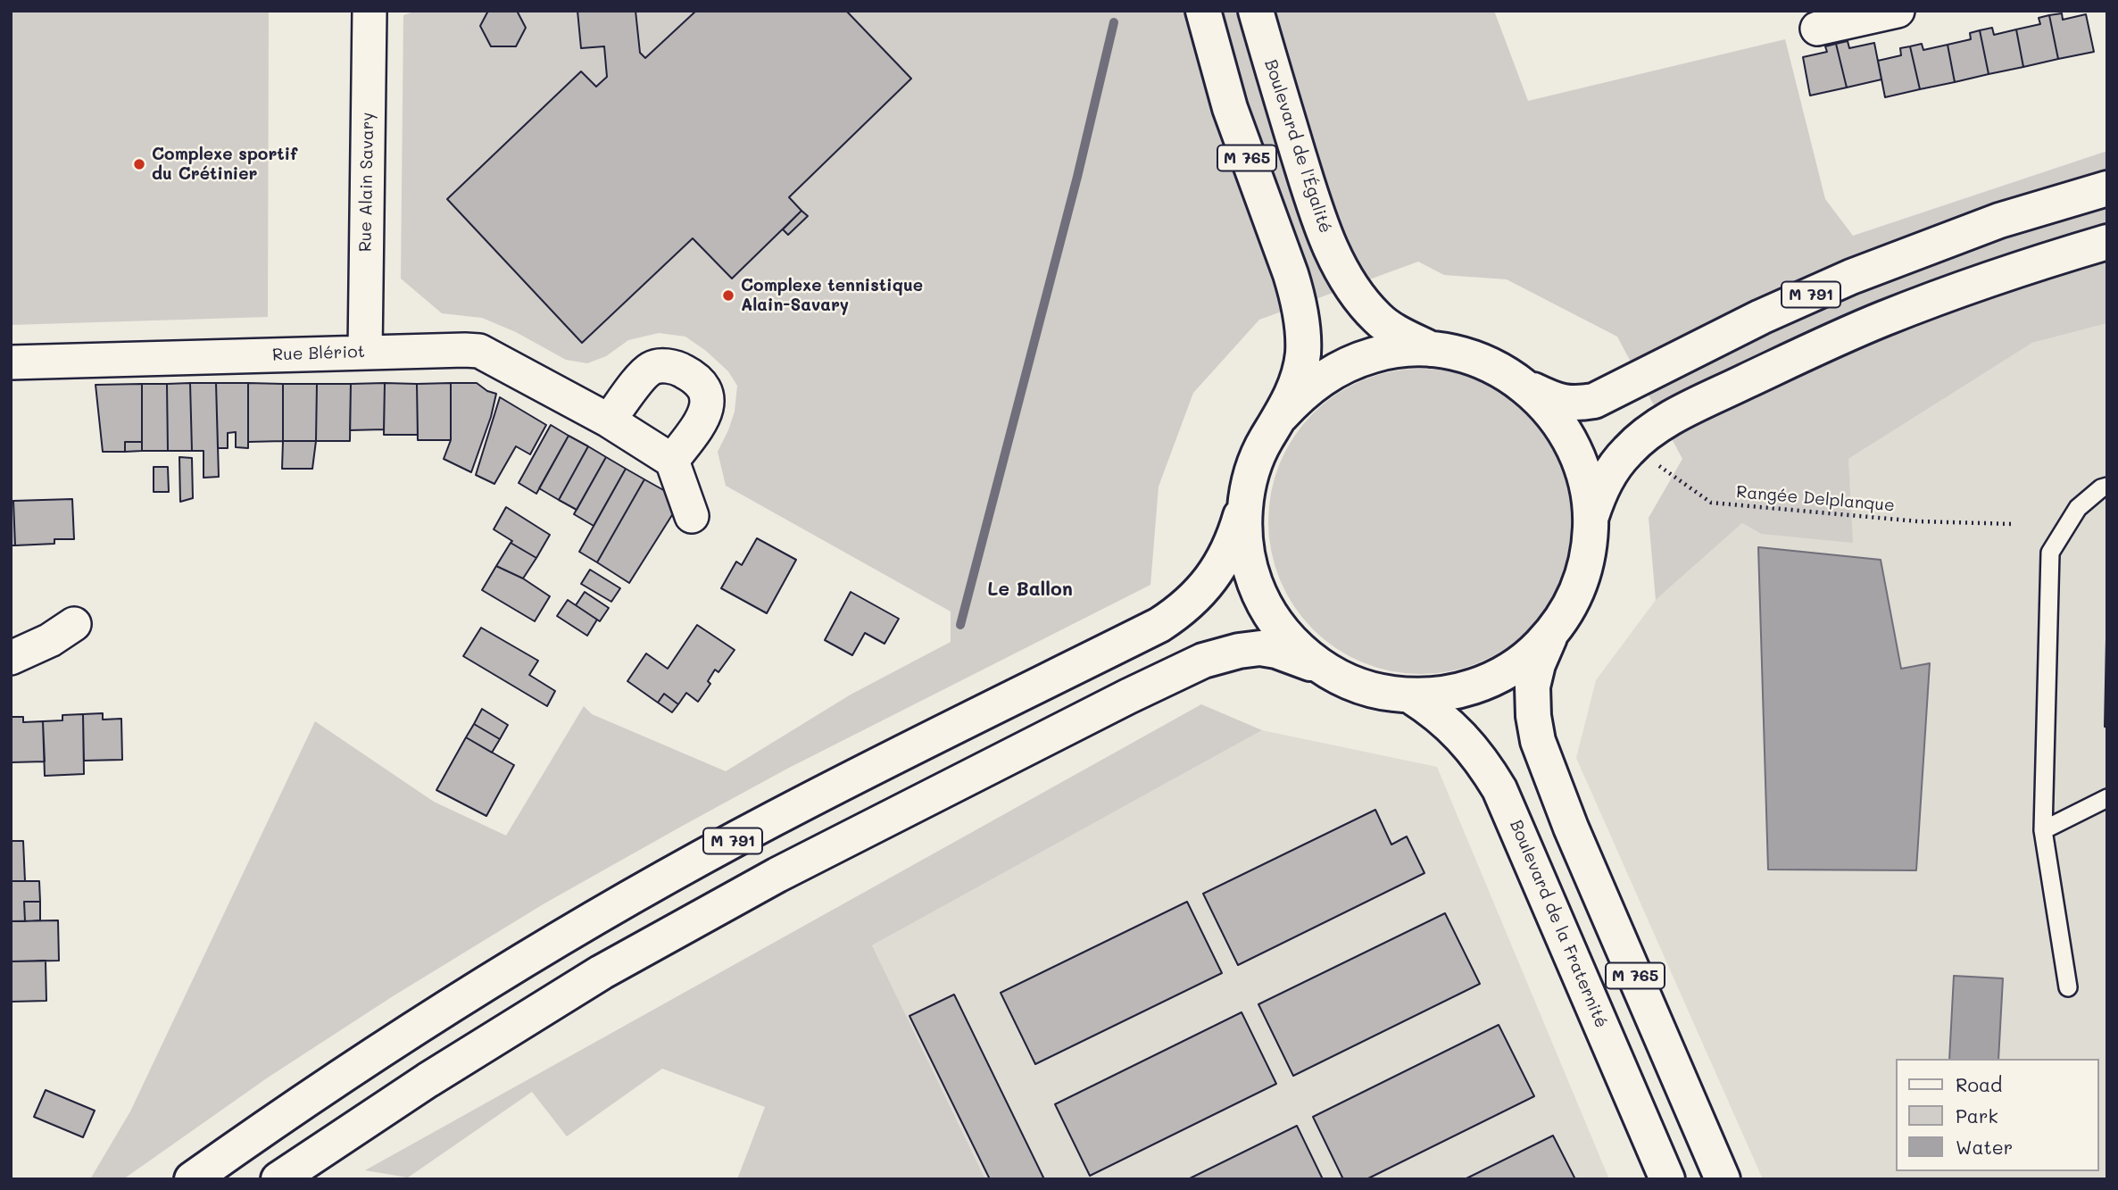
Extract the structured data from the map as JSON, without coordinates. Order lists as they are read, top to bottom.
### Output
{
  "streets": {
    "main road": [
      "Boulevard de l'Égalité",
      "M 765",
      "M 791",
      "Boulevard de la Fraternité"
    ],
    "street": ["Rue Alain Savary", "Rue Blériot"],
    "path": ["Rangée Delplanque"]
  },
  "crossings": [
    ["Boulevard de l'Égalité", "M 765"],
    ["Boulevard de l'Égalité", "M 791"],
    ["Boulevard de l'Égalité", "Boulevard de la Fraternité"],
    ["Rue Alain Savary", "Rue Blériot"]
  ],
  "districts": ["Le Ballon"],
  "places": ["Complexe sportif du Crétinier", "Complexe tennistique Alain-Savary"],
  "legend": ["Road", "Park", "Water"]
}
